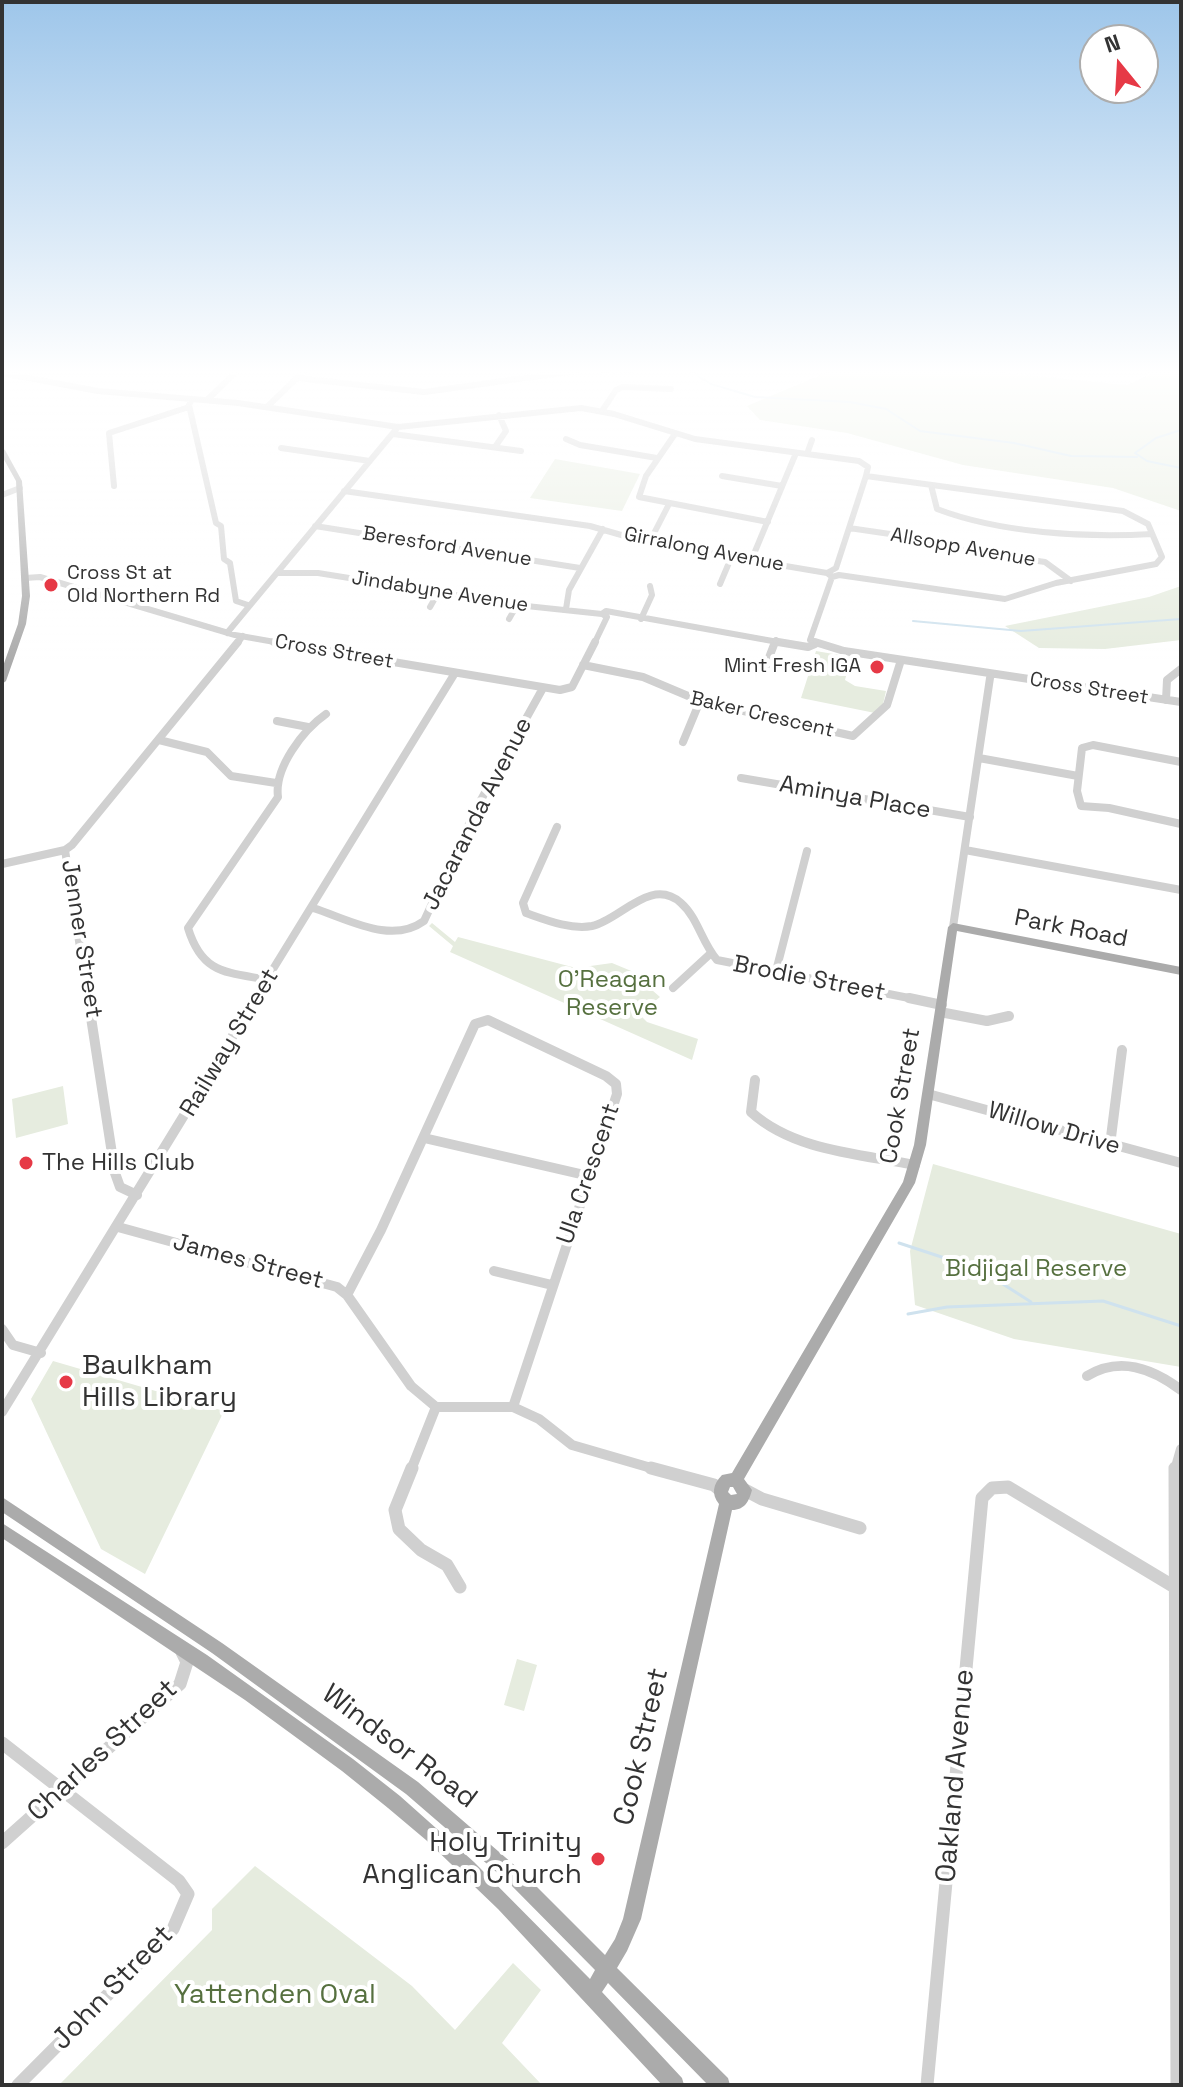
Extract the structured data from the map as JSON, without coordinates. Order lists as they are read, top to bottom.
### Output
{
  "streets": {
    "main road": ["Park Road", "Cook Street", "Windsor Road"],
    "street": [
      "Beresford Avenue",
      "Allsopp Avenue",
      "Girralong Avenue",
      "Jindabyne Avenue",
      "Cross Street",
      "Baker Crescent",
      "Aminya Place",
      "Jacaranda Avenue",
      "Jenner Street",
      "Brodie Street",
      "Railway Street",
      "Willow Drive",
      "Ula Crescent",
      "James Street",
      "Charles Street",
      "Oakland Avenue",
      "John Street"
    ]
  },
  "crossings": [
    ["Allsopp Avenue", "Girralong Avenue"],
    ["Jindabyne Avenue", "Cross Street"],
    ["Cross Street", "Baker Crescent"],
    ["Cross Street", "Jacaranda Avenue"],
    ["Cross Street", "Jenner Street"],
    ["Cross Street", "Railway Street"],
    ["Cross Street", "Cook Street"],
    ["Aminya Place", "Cook Street"],
    ["Jacaranda Avenue", "Railway Street"],
    ["Park Road", "Cook Street"],
    ["Jenner Street", "Railway Street"],
    ["Brodie Street", "Cook Street"],
    ["Railway Street", "James Street"],
    ["Cook Street", "Willow Drive"],
    ["Cook Street", "Windsor Road"],
    ["Ula Crescent", "James Street"],
    ["Windsor Road", "Charles Street"],
    ["Charles Street", "John Street"]
  ],
  "parks": ["O'Reagan Reserve", "Bidjigal Reserve", "Yattenden Oval"],
  "places": [
    "Cross St at Old Northern Rd",
    "Mint Fresh IGA",
    "The Hills Club",
    "Baulkham Hills Library",
    "Holy Trinity Anglican Church"
  ],
  "north": "top"
}
